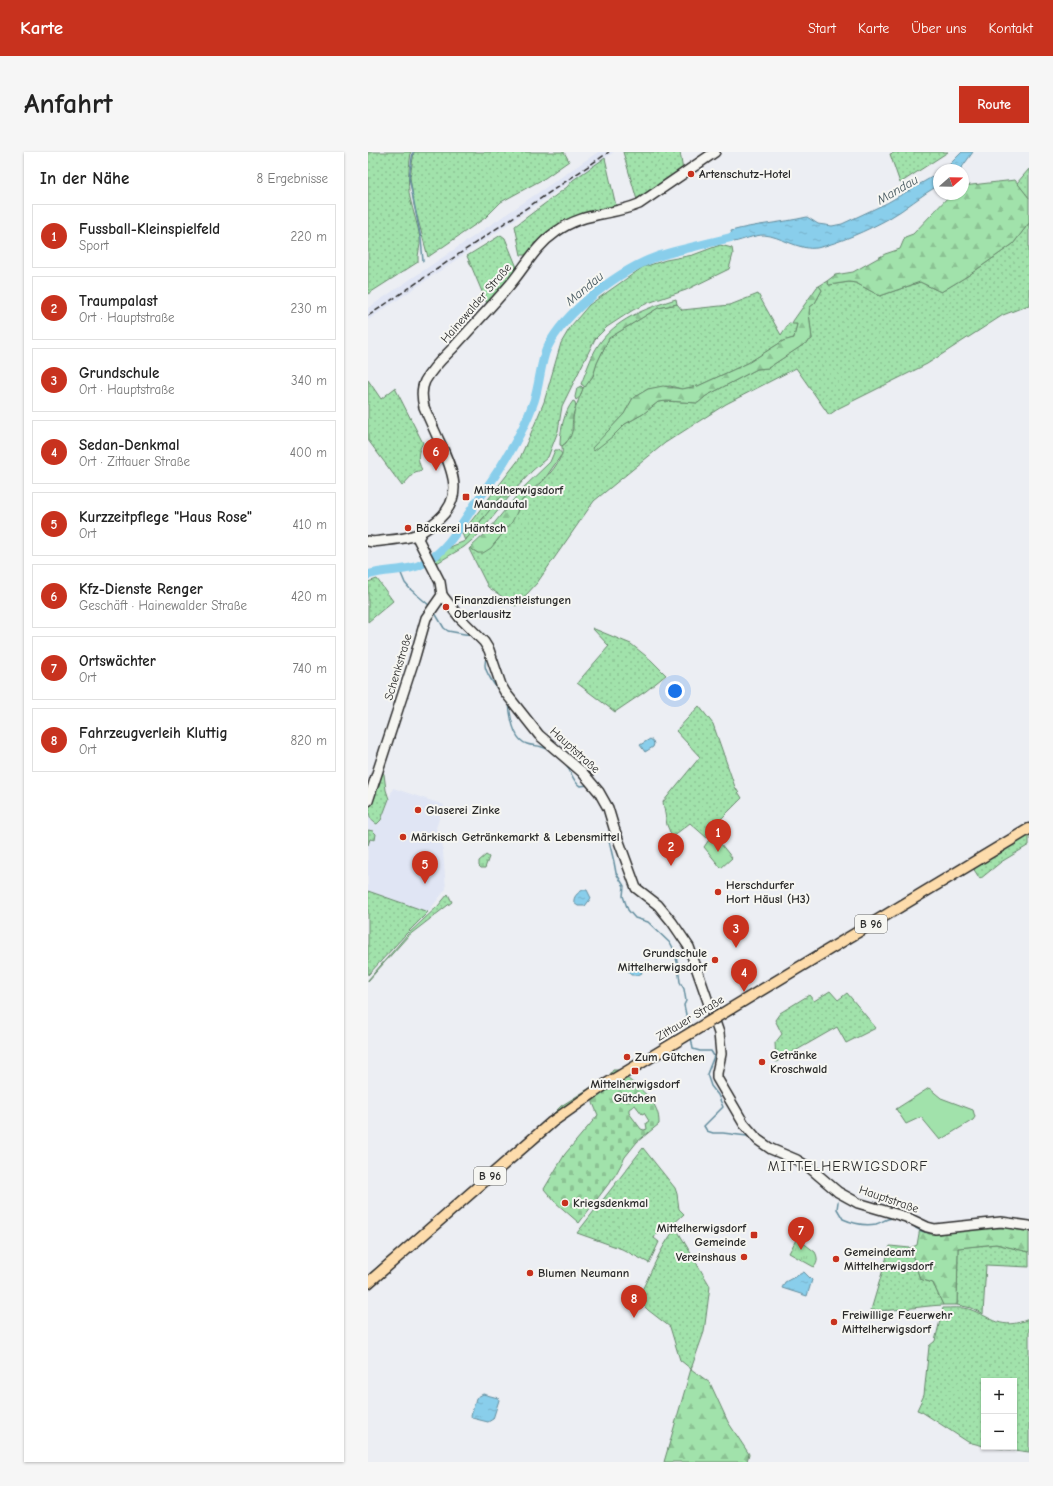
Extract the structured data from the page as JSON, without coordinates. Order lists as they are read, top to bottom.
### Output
{
  "streets": {
    "main road": ["B 96", "Zittauer Straße"],
    "street": ["Hainewalder Straße", "Schenkstraße", "Hauptstraße"]
  },
  "crossings": [
    ["Schenkstraße", "Hauptstraße"]
  ],
  "districts": ["MITTELHERWIGSDORF"],
  "water": ["Mandau"],
  "places": {
    "other": [
      "Artenschutz-Hotel",
      "Bäckerei Häntsch",
      "Finanzdienstleistungen Oberlausitz",
      "Glaserei Zinke",
      "Märkisch Getränkemarkt & Lebensmittel",
      "Herschdurfer Hort Häusl (H3)",
      "Grundschule Mittelherwigsdorf",
      "Zum Gütchen",
      "Getränke Kroschwald",
      "Kriegsdenkmal",
      "Vereinshaus",
      "Gemeindeamt Mittelherwigsdorf",
      "Blumen Neumann",
      "Freiwillige Feuerwehr Mittelherwigsdorf"
    ],
    "transit": ["Mittelherwigsdorf Mandautal", "Mittelherwigsdorf Gütchen", "Mittelherwigsdorf Gemeinde"]
  },
  "north": "right",
  "page": {
    "header": "Karte",
    "nav": [
      "Start",
      "Karte",
      "Über uns",
      "Kontakt"
    ],
    "buttons": "Route",
    "title": "Anfahrt",
    "heading": ["In der Nähe", "8 Ergebnisse"],
    "list": [
      {
        "mark": "1",
        "name": "Fussball-Kleinspielfeld",
        "note": "Sport",
        "value": "220 m"
      },
      {
        "mark": "2",
        "name": "Traumpalast",
        "note": "Ort · Hauptstraße",
        "value": "230 m"
      },
      {
        "mark": "3",
        "name": "Grundschule",
        "note": "Ort · Hauptstraße",
        "value": "340 m"
      },
      {
        "mark": "4",
        "name": "Sedan-Denkmal",
        "note": "Ort · Zittauer Straße",
        "value": "400 m"
      },
      {
        "mark": "5",
        "name": "Kurzzeitpflege \"Haus Rose\"",
        "note": "Ort",
        "value": "410 m"
      },
      {
        "mark": "6",
        "name": "Kfz-Dienste Renger",
        "note": "Geschäft · Hainewalder Straße",
        "value": "420 m"
      },
      {
        "mark": "7",
        "name": "Ortswächter",
        "note": "Ort",
        "value": "740 m"
      },
      {
        "mark": "8",
        "name": "Fahrzeugverleih Kluttig",
        "note": "Ort",
        "value": "820 m"
      }
    ],
    "pins": [
      "6",
      "1",
      "2",
      "5",
      "3",
      "4",
      "7",
      "8"
    ],
    "map_buttons": ["+", "−"]
  }
}
